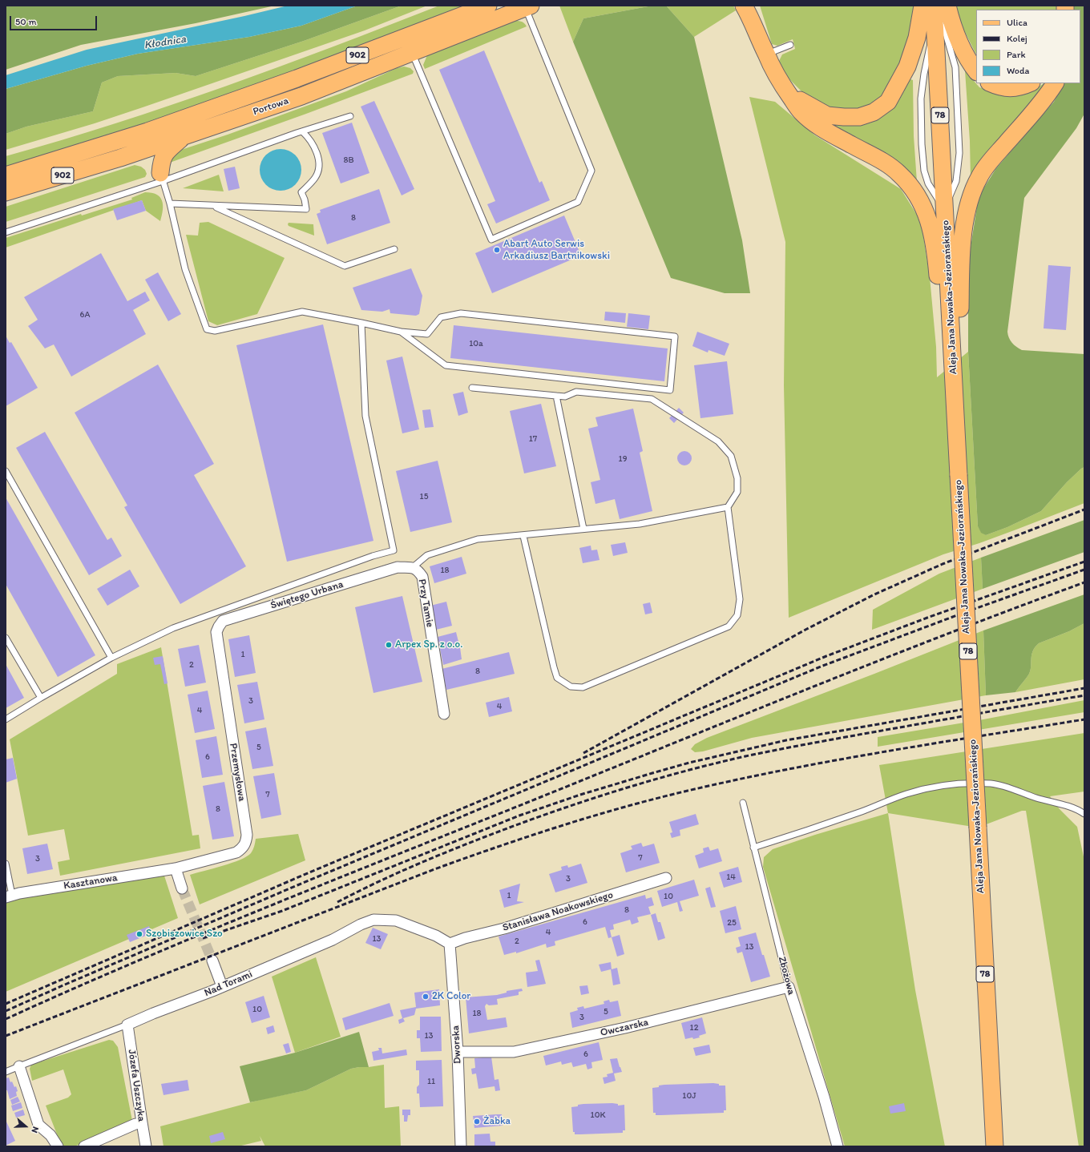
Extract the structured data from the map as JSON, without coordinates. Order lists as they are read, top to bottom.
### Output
{
  "streets": {
    "main road": [
      "902",
      "Portowa",
      "78",
      "Aleja Jana Nowaka-Jeziorańskiego"
    ],
    "street": [
      "Świętego Urbana",
      "Przy Tamie",
      "Przemysłowa",
      "Kasztanowa",
      "Stanisława Noakowskiego",
      "Zbożowa",
      "Nad Torami",
      "Owczarska",
      "Dworska",
      "Józefa Uszczyka"
    ]
  },
  "crossings": [
    ["Świętego Urbana", "Przy Tamie"],
    ["Świętego Urbana", "Przemysłowa"],
    ["Przemysłowa", "Kasztanowa"],
    ["Stanisława Noakowskiego", "Nad Torami"],
    ["Stanisława Noakowskiego", "Dworska"],
    ["Zbożowa", "Owczarska"],
    ["Nad Torami", "Dworska"],
    ["Nad Torami", "Józefa Uszczyka"],
    ["Owczarska", "Dworska"]
  ],
  "water": ["Kłodnica"],
  "places": [
    "Abart Auto Serwis Arkadiusz Bartnikowski",
    "Arpex Sp. z o.o.",
    "Szobiszowice Szo",
    "2K Color",
    "Żabka"
  ],
  "house_numbers": [
    "8B",
    "8",
    "6A",
    "10a",
    "17",
    "19",
    "15",
    "18",
    "1",
    "2",
    "8",
    "3",
    "4",
    "4",
    "5",
    "6",
    "7",
    "8",
    "7",
    "3",
    "14",
    "3",
    "1",
    "10",
    "8",
    "6",
    "25",
    "4",
    "13",
    "2",
    "13",
    "10",
    "5",
    "18",
    "3",
    "12",
    "13",
    "6",
    "11",
    "10J",
    "10K"
  ],
  "legend": [
    "Ulica",
    "Kolej",
    "Park",
    "Woda"
  ],
  "scale_bar": "50 m",
  "north": "right"
}
